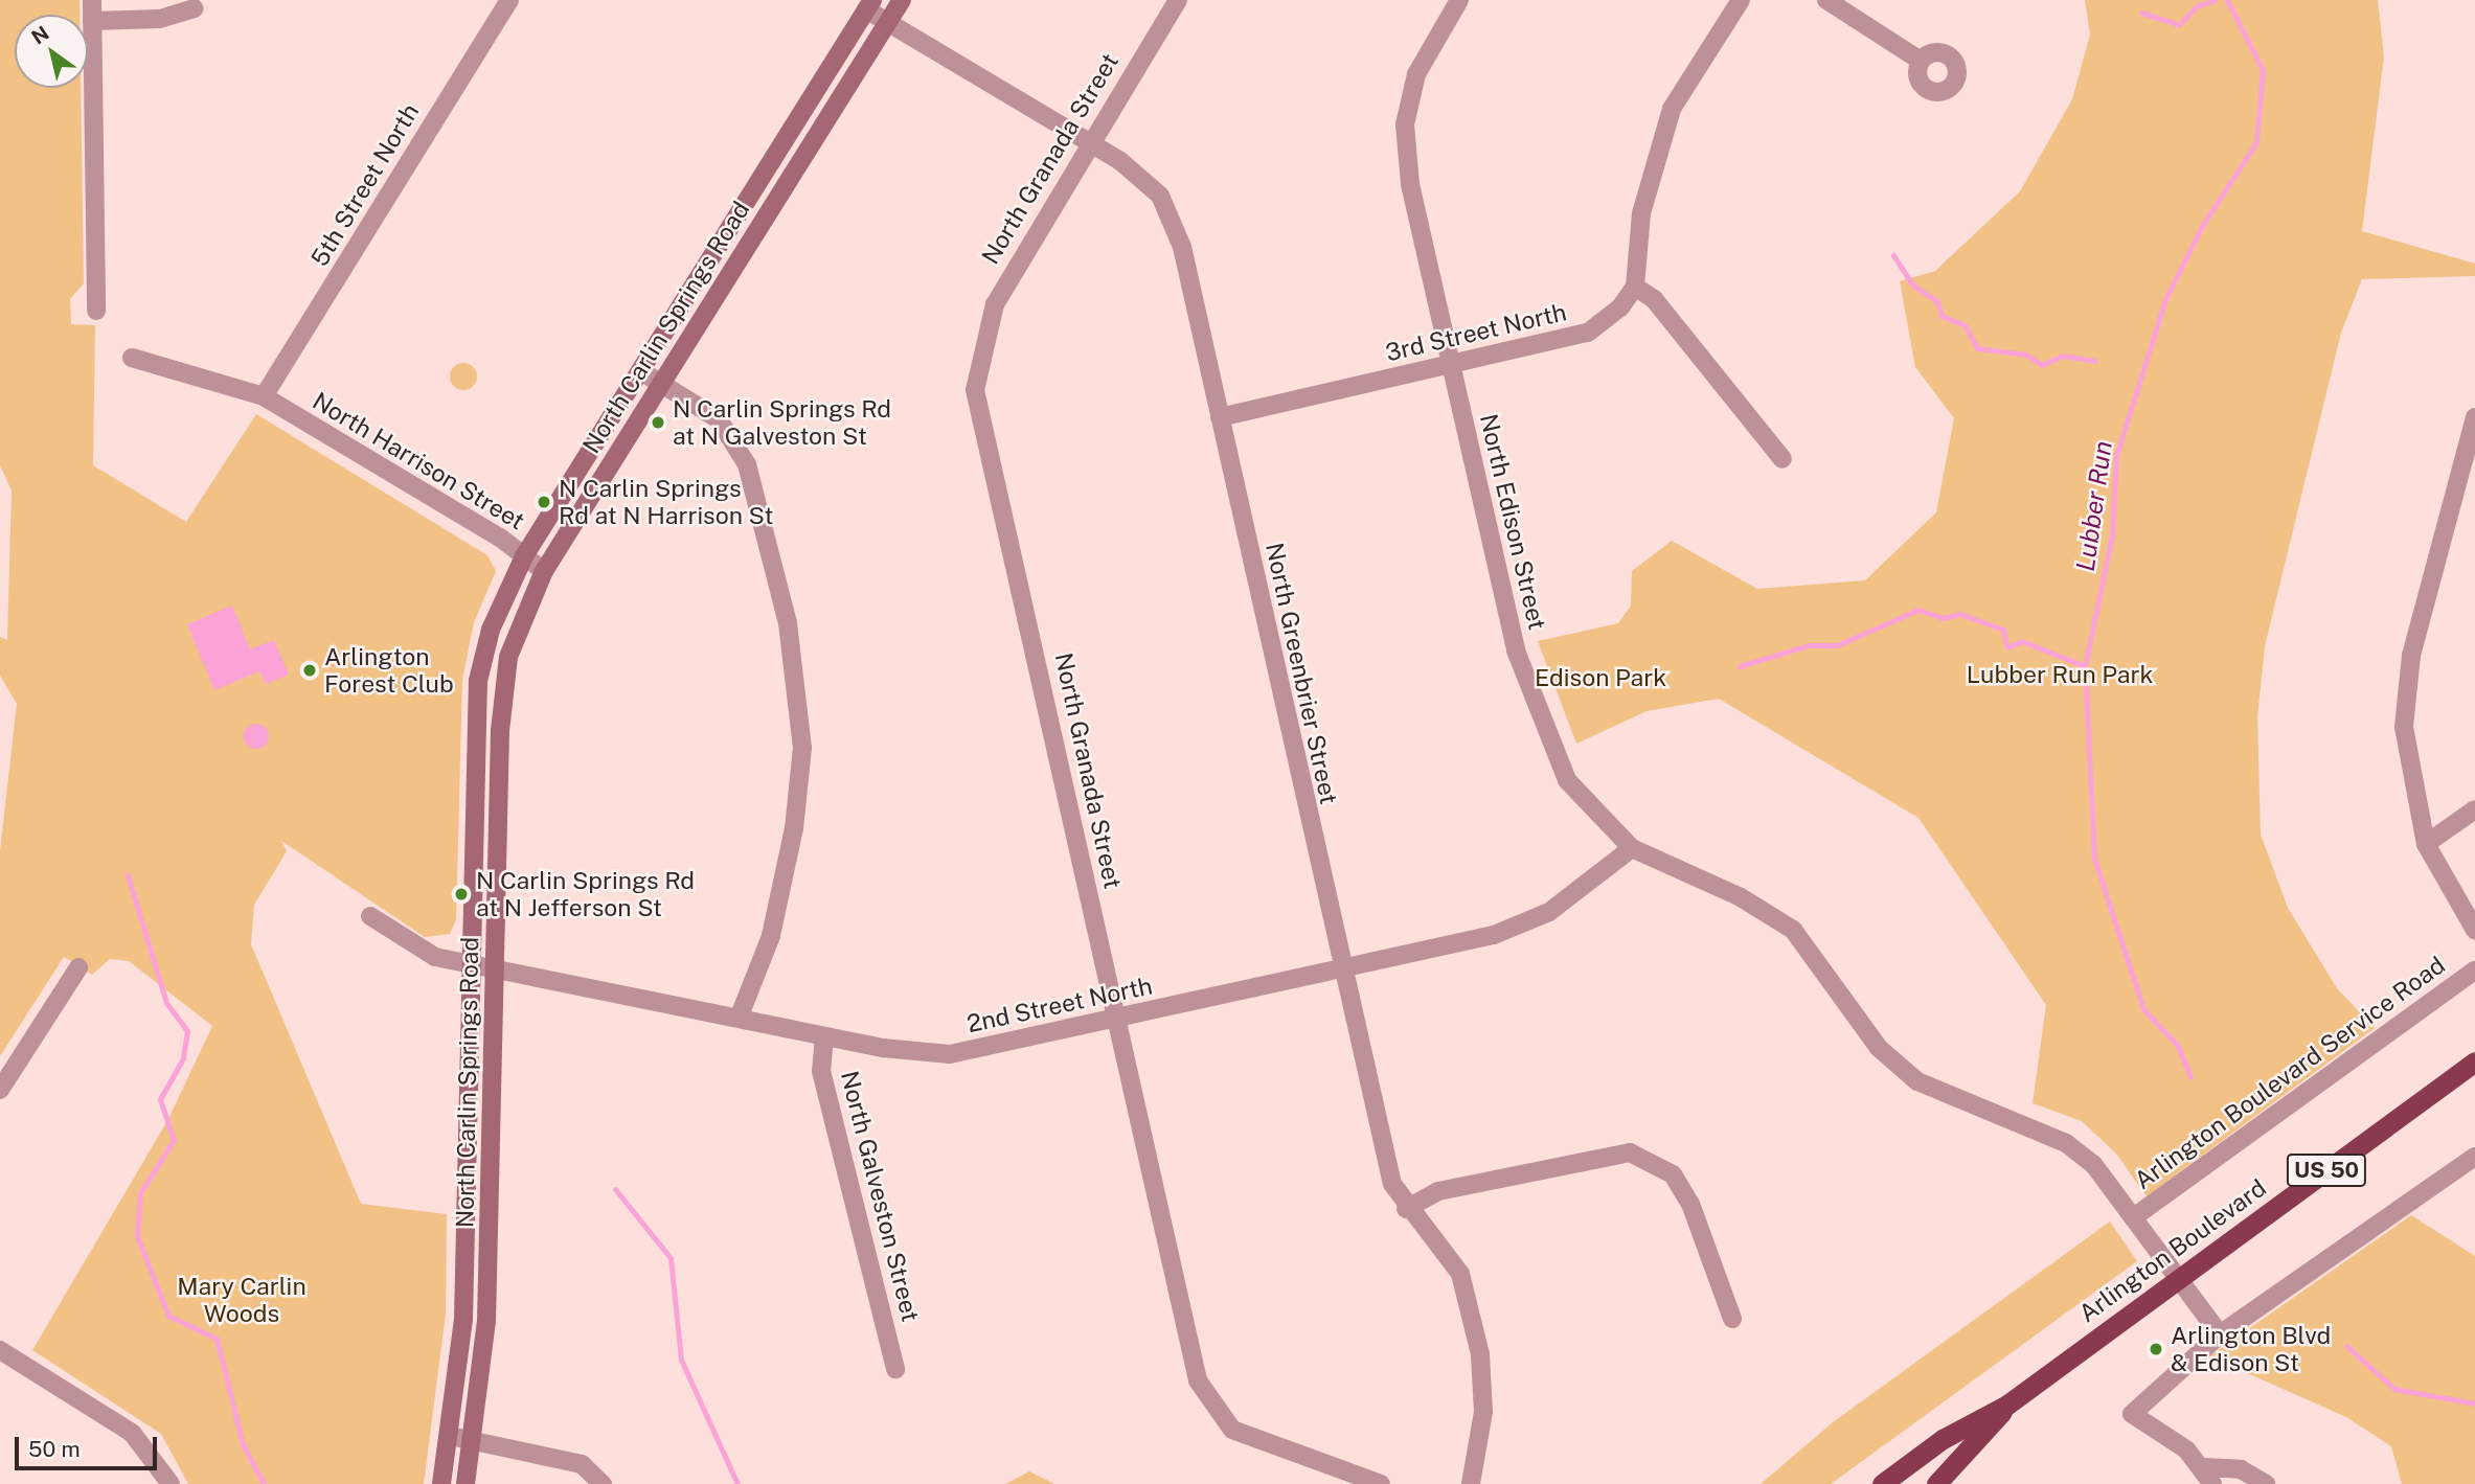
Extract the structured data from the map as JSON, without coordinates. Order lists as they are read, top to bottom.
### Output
{
  "streets": {
    "highway": ["US 50", "Arlington Boulevard"],
    "main road": ["North Carlin Springs Road"],
    "street": [
      "North Granada Street",
      "5th Street North",
      "3rd Street North",
      "North Harrison Street",
      "North Edison Street",
      "North Greenbrier Street",
      "2nd Street North",
      "Arlington Boulevard Service Road",
      "North Galveston Street"
    ]
  },
  "crossings": [
    ["North Granada Street", "North Greenbrier Street"],
    ["North Granada Street", "2nd Street North"],
    ["5th Street North", "North Harrison Street"],
    ["North Carlin Springs Road", "North Harrison Street"],
    ["North Carlin Springs Road", "North Greenbrier Street"],
    ["North Carlin Springs Road", "2nd Street North"],
    ["3rd Street North", "North Edison Street"],
    ["3rd Street North", "North Greenbrier Street"],
    ["North Edison Street", "2nd Street North"],
    ["North Edison Street", "Arlington Boulevard Service Road"],
    ["North Edison Street", "Arlington Boulevard"],
    ["North Greenbrier Street", "2nd Street North"],
    ["2nd Street North", "North Galveston Street"]
  ],
  "water": ["Lubber Run"],
  "parks": ["Lubber Run Park", "Edison Park", "Mary Carlin Woods"],
  "places": [
    "N Carlin Springs Rd at N Galveston St",
    "N Carlin Springs Rd at N Harrison St",
    "Arlington Forest Club",
    "N Carlin Springs Rd at N Jefferson St",
    "Arlington Blvd & Edison St"
  ],
  "scale_bar": "50 m",
  "north": "top left"
}
